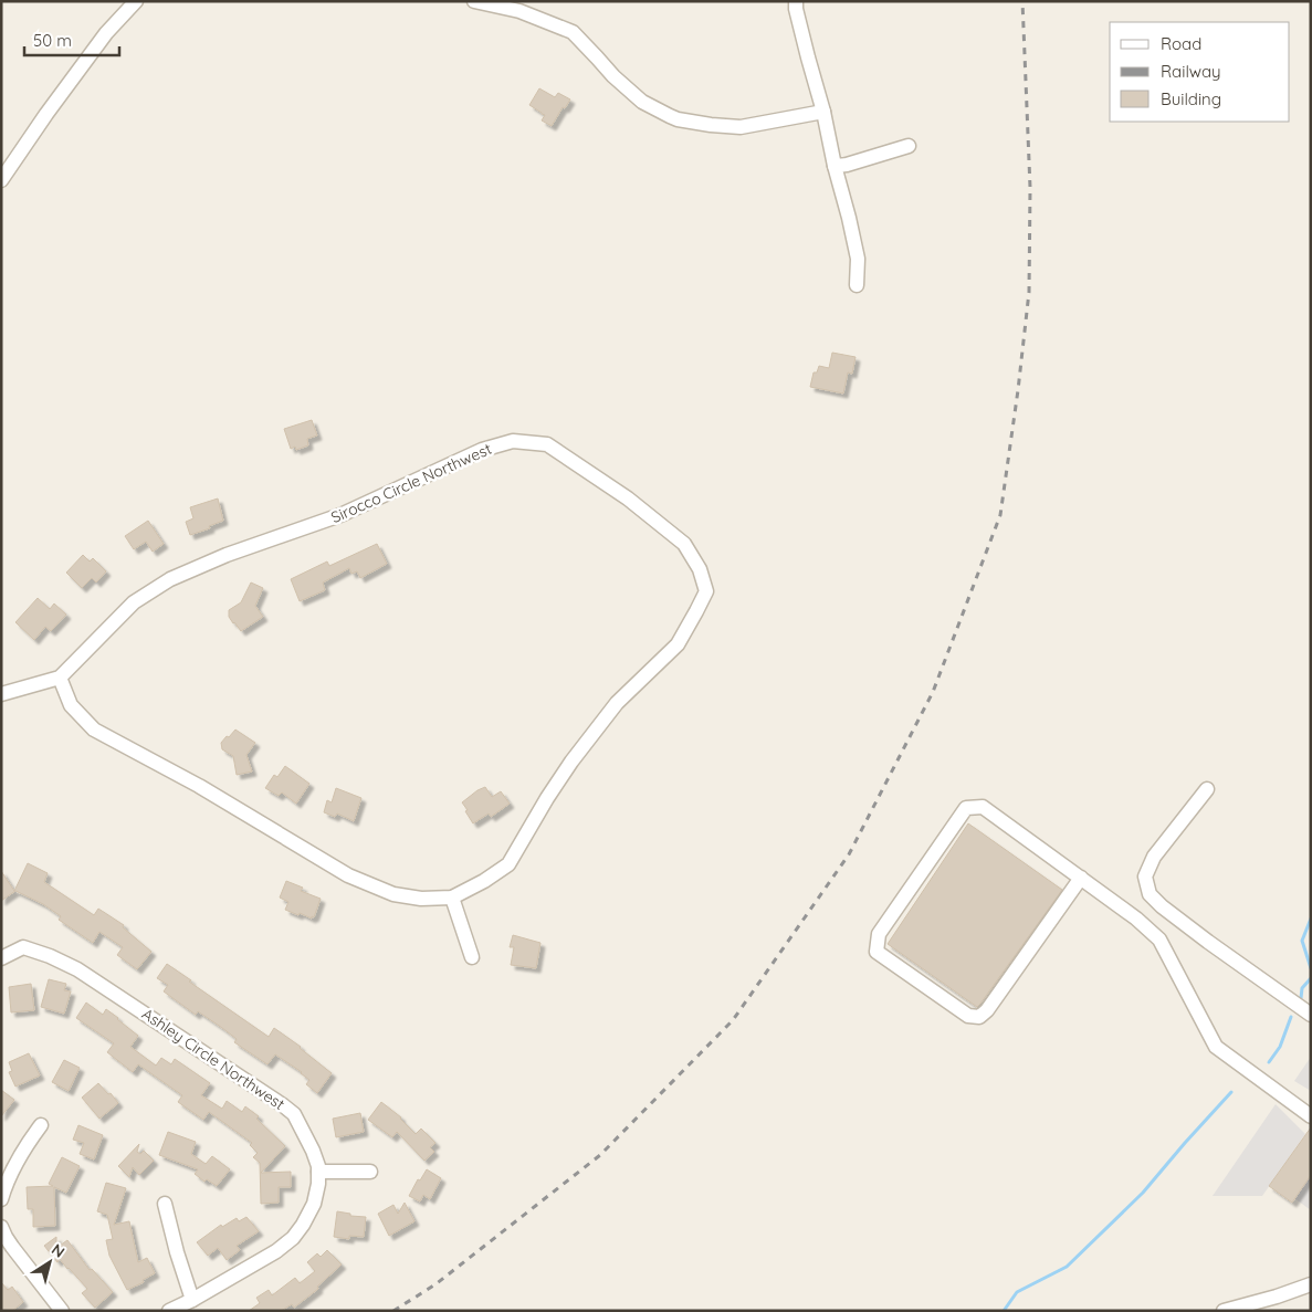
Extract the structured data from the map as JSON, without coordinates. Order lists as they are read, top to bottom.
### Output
{
  "streets": {
    "street": ["Sirocco Circle Northwest", "Ashley Circle Northwest"]
  },
  "legend": ["Road", "Railway", "Building"],
  "scale_bar": "50 m",
  "north": "top right"
}
